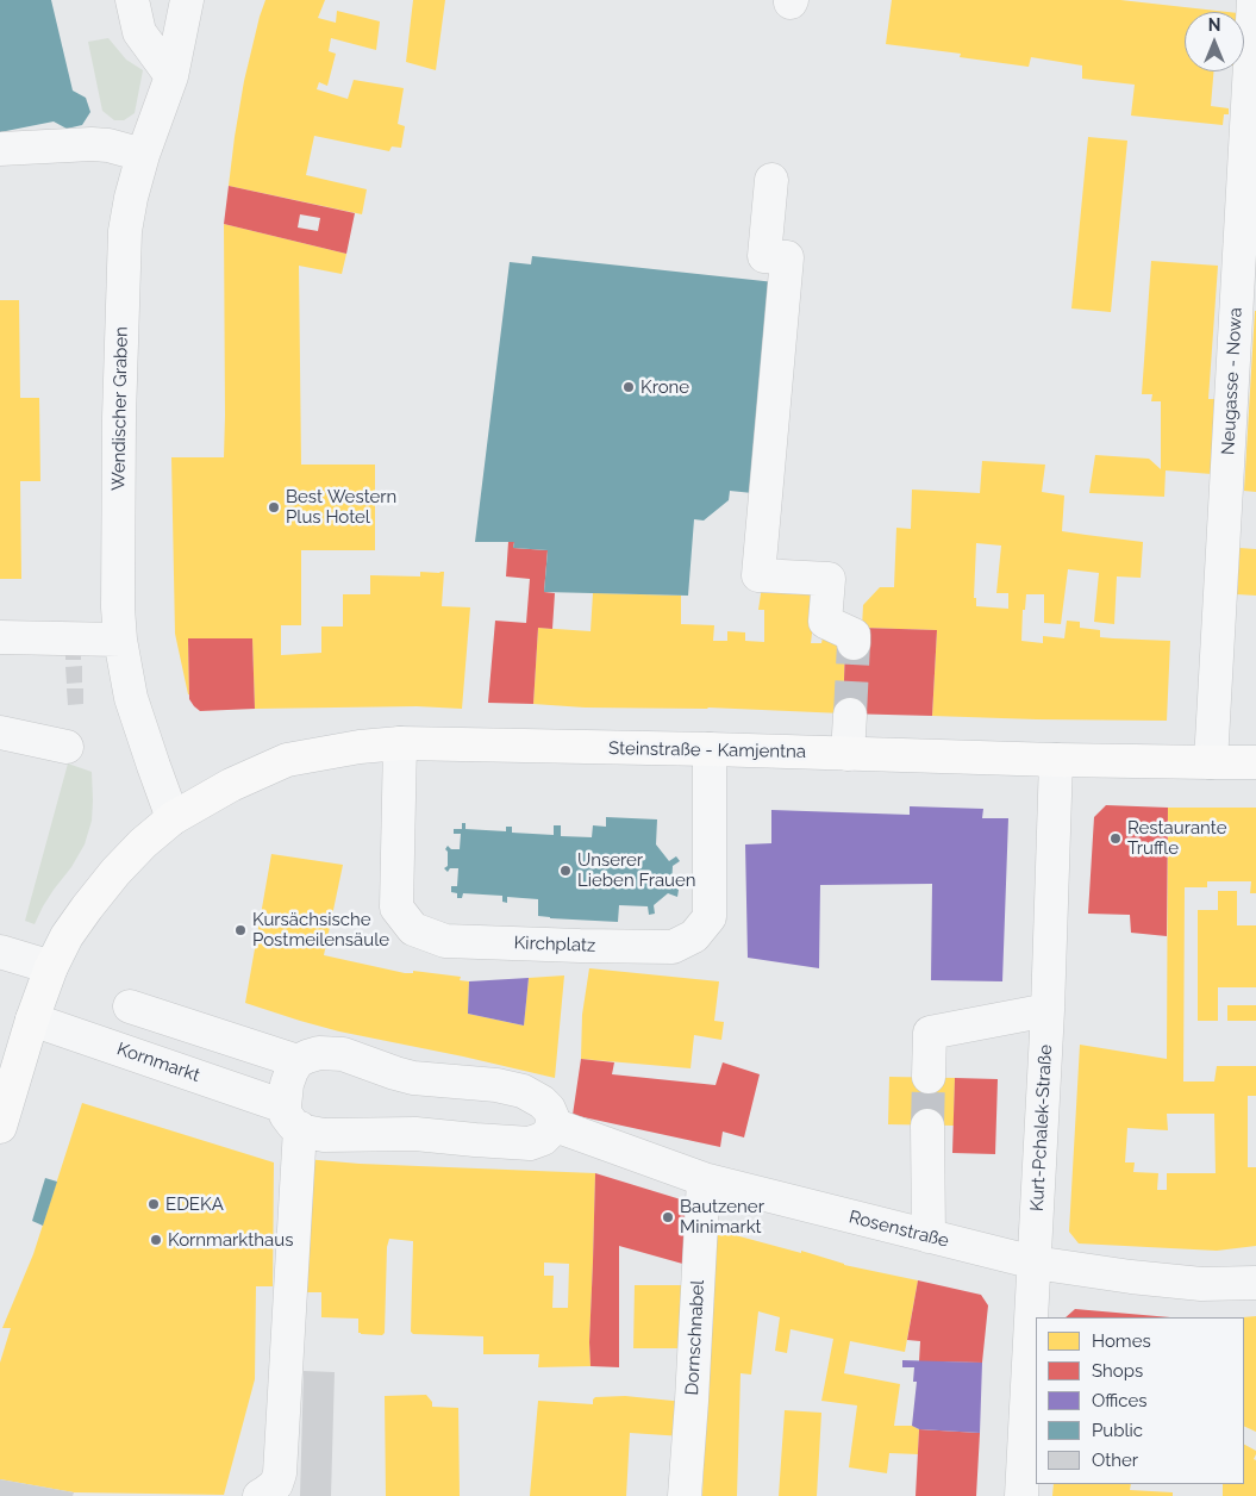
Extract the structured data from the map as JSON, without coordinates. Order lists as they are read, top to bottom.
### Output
{
  "streets": {
    "main road": ["Steinstraße - Kamjentna"],
    "street": [
      "Neugasse - Nowa",
      "Wendischer Graben",
      "Kirchplatz",
      "Kornmarkt",
      "Kurt-Pchalek-Straße",
      "Rosenstraße",
      "Dornschnabel"
    ]
  },
  "crossings": [
    ["Neugasse - Nowa", "Steinstraße - Kamjentna"],
    ["Wendischer Graben", "Steinstraße - Kamjentna"],
    ["Steinstraße - Kamjentna", "Kirchplatz"],
    ["Steinstraße - Kamjentna", "Kornmarkt"],
    ["Steinstraße - Kamjentna", "Kurt-Pchalek-Straße"],
    ["Kornmarkt", "Rosenstraße"],
    ["Kurt-Pchalek-Straße", "Rosenstraße"],
    ["Rosenstraße", "Dornschnabel"]
  ],
  "places": [
    "Krone",
    "Best Western Plus Hotel",
    "Restaurante Truffle",
    "Unserer Lieben Frauen",
    "Kursächsische Postmeilensäule",
    "EDEKA",
    "Bautzener Minimarkt",
    "Kornmarkthaus"
  ],
  "legend": [
    "Homes",
    "Shops",
    "Offices",
    "Public",
    "Other"
  ],
  "north": "top"
}
